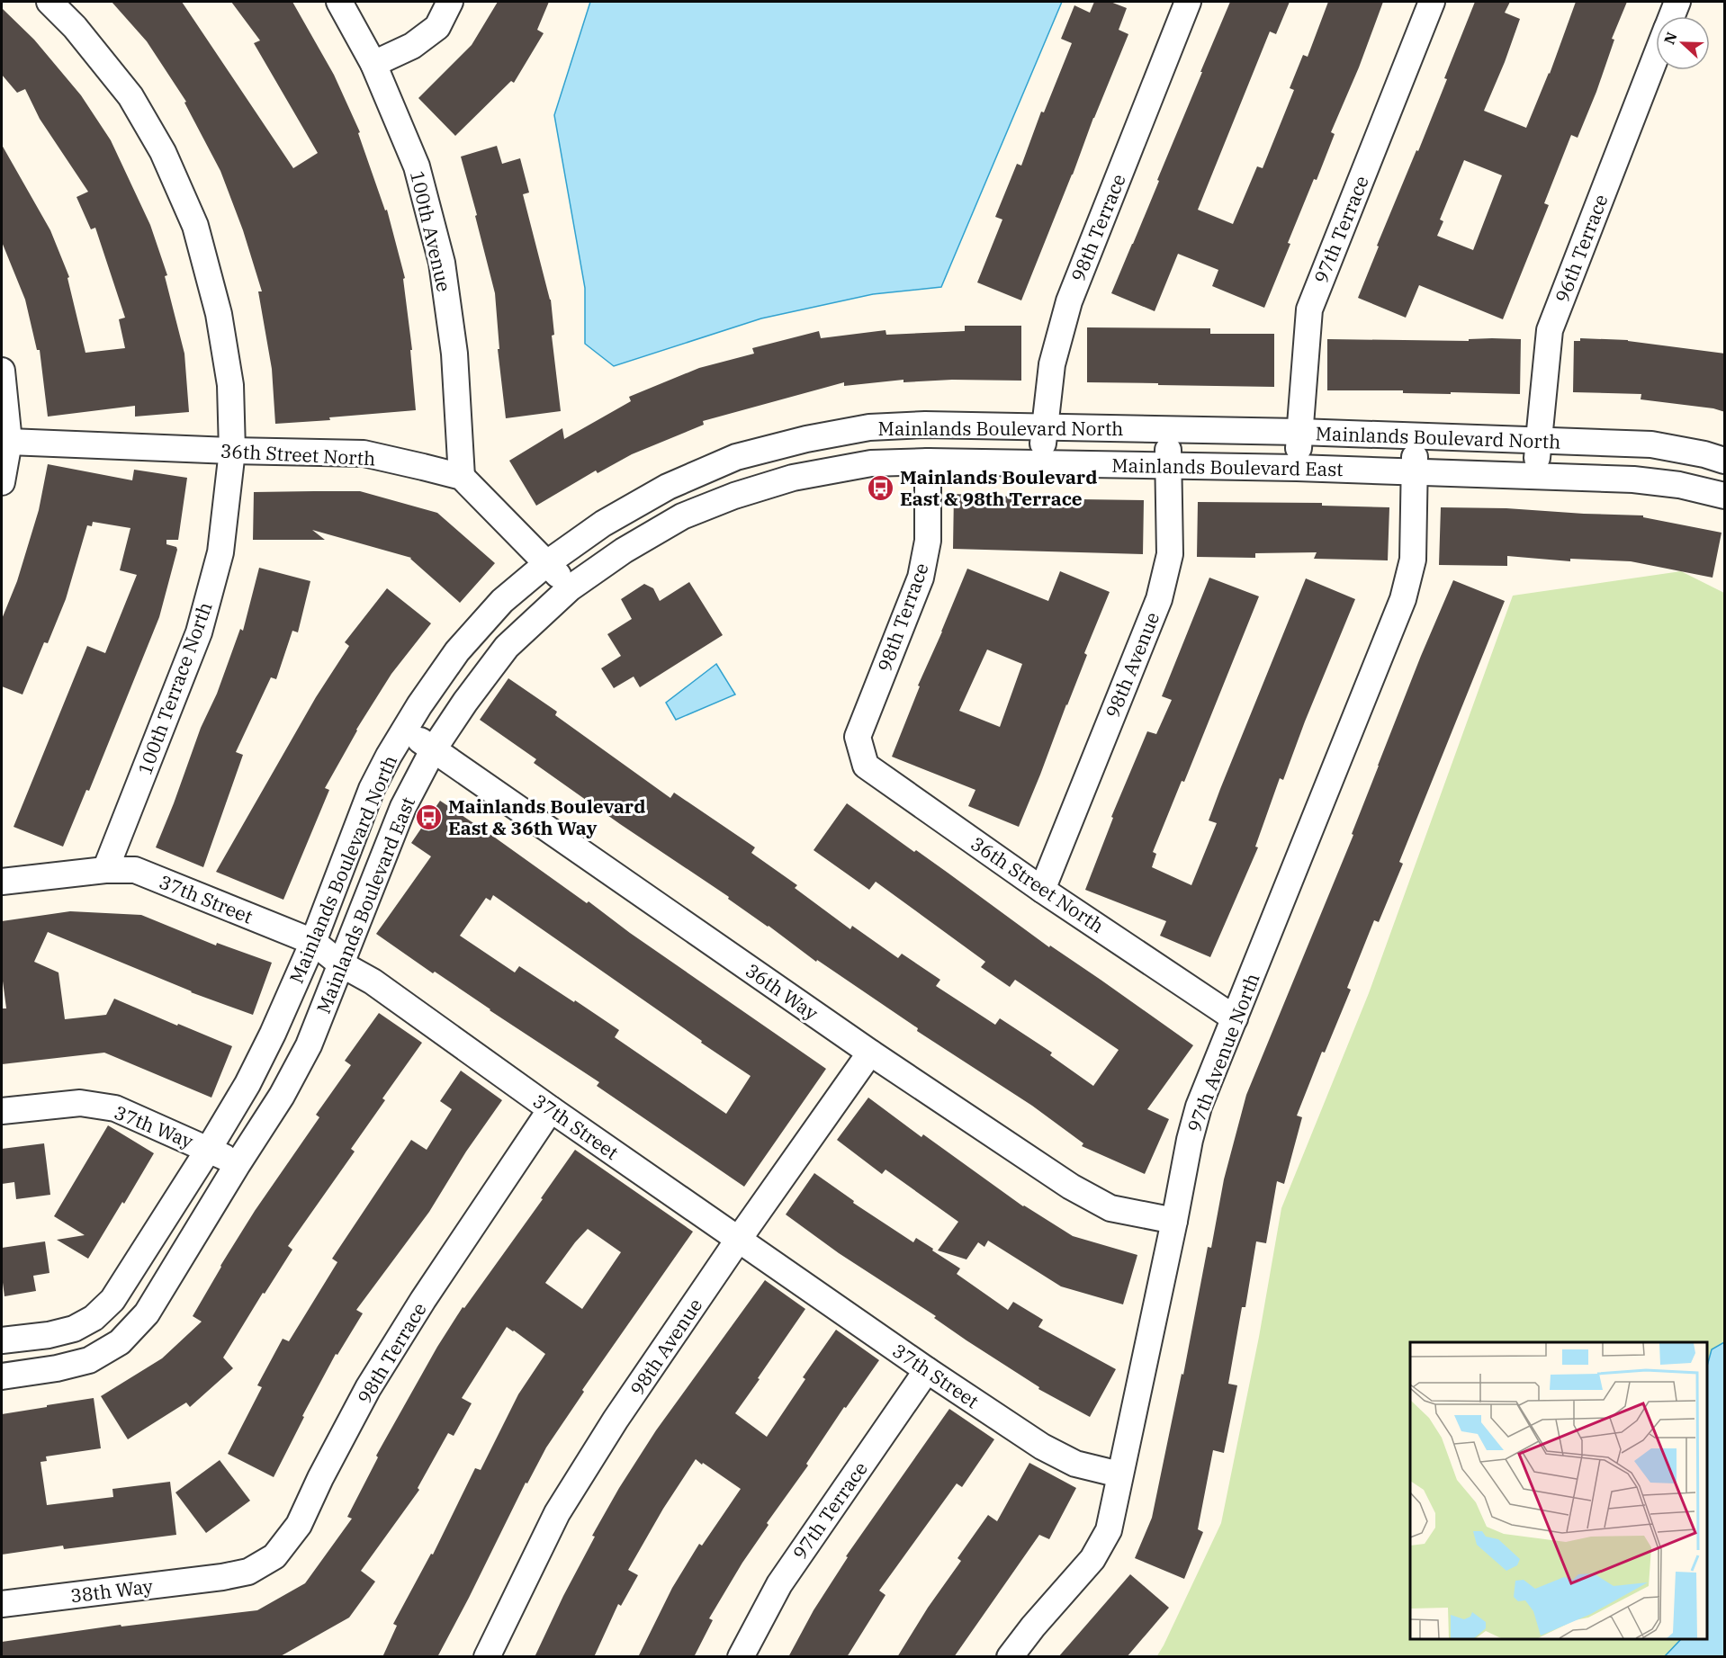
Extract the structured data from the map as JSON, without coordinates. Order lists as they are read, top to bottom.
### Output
{
  "streets": {
    "street": [
      "98th Terrace",
      "97th Terrace",
      "100th Avenue",
      "96th Terrace",
      "Mainlands Boulevard North",
      "36th Street North",
      "Mainlands Boulevard East",
      "98th Avenue",
      "100th Terrace North",
      "37th Street",
      "36th Way",
      "97th Avenue North",
      "37th Way",
      "38th Way"
    ]
  },
  "crossings": [
    ["98th Terrace", "Mainlands Boulevard North"],
    ["98th Terrace", "36th Street North"],
    ["98th Terrace", "Mainlands Boulevard East"],
    ["98th Terrace", "37th Street"],
    ["98th Terrace", "38th Way"],
    ["97th Terrace", "Mainlands Boulevard North"],
    ["97th Terrace", "Mainlands Boulevard East"],
    ["97th Terrace", "37th Street"],
    ["100th Avenue", "36th Street North"],
    ["96th Terrace", "Mainlands Boulevard North"],
    ["96th Terrace", "Mainlands Boulevard East"],
    ["Mainlands Boulevard North", "98th Avenue"],
    ["Mainlands Boulevard North", "37th Street"],
    ["Mainlands Boulevard North", "36th Way"],
    ["Mainlands Boulevard North", "97th Avenue North"],
    ["Mainlands Boulevard North", "37th Way"],
    ["36th Street North", "98th Avenue"],
    ["36th Street North", "100th Terrace North"],
    ["36th Street North", "97th Avenue North"],
    ["Mainlands Boulevard East", "98th Avenue"],
    ["Mainlands Boulevard East", "37th Street"],
    ["Mainlands Boulevard East", "36th Way"],
    ["Mainlands Boulevard East", "97th Avenue North"],
    ["Mainlands Boulevard East", "37th Way"],
    ["98th Avenue", "37th Street"],
    ["98th Avenue", "36th Way"],
    ["100th Terrace North", "37th Street"],
    ["37th Street", "97th Avenue North"],
    ["36th Way", "97th Avenue North"]
  ],
  "places": {
    "bus stop": ["Mainlands Boulevard East & 98th Terrace", "Mainlands Boulevard East & 36th Way"]
  },
  "north": "left"
}
